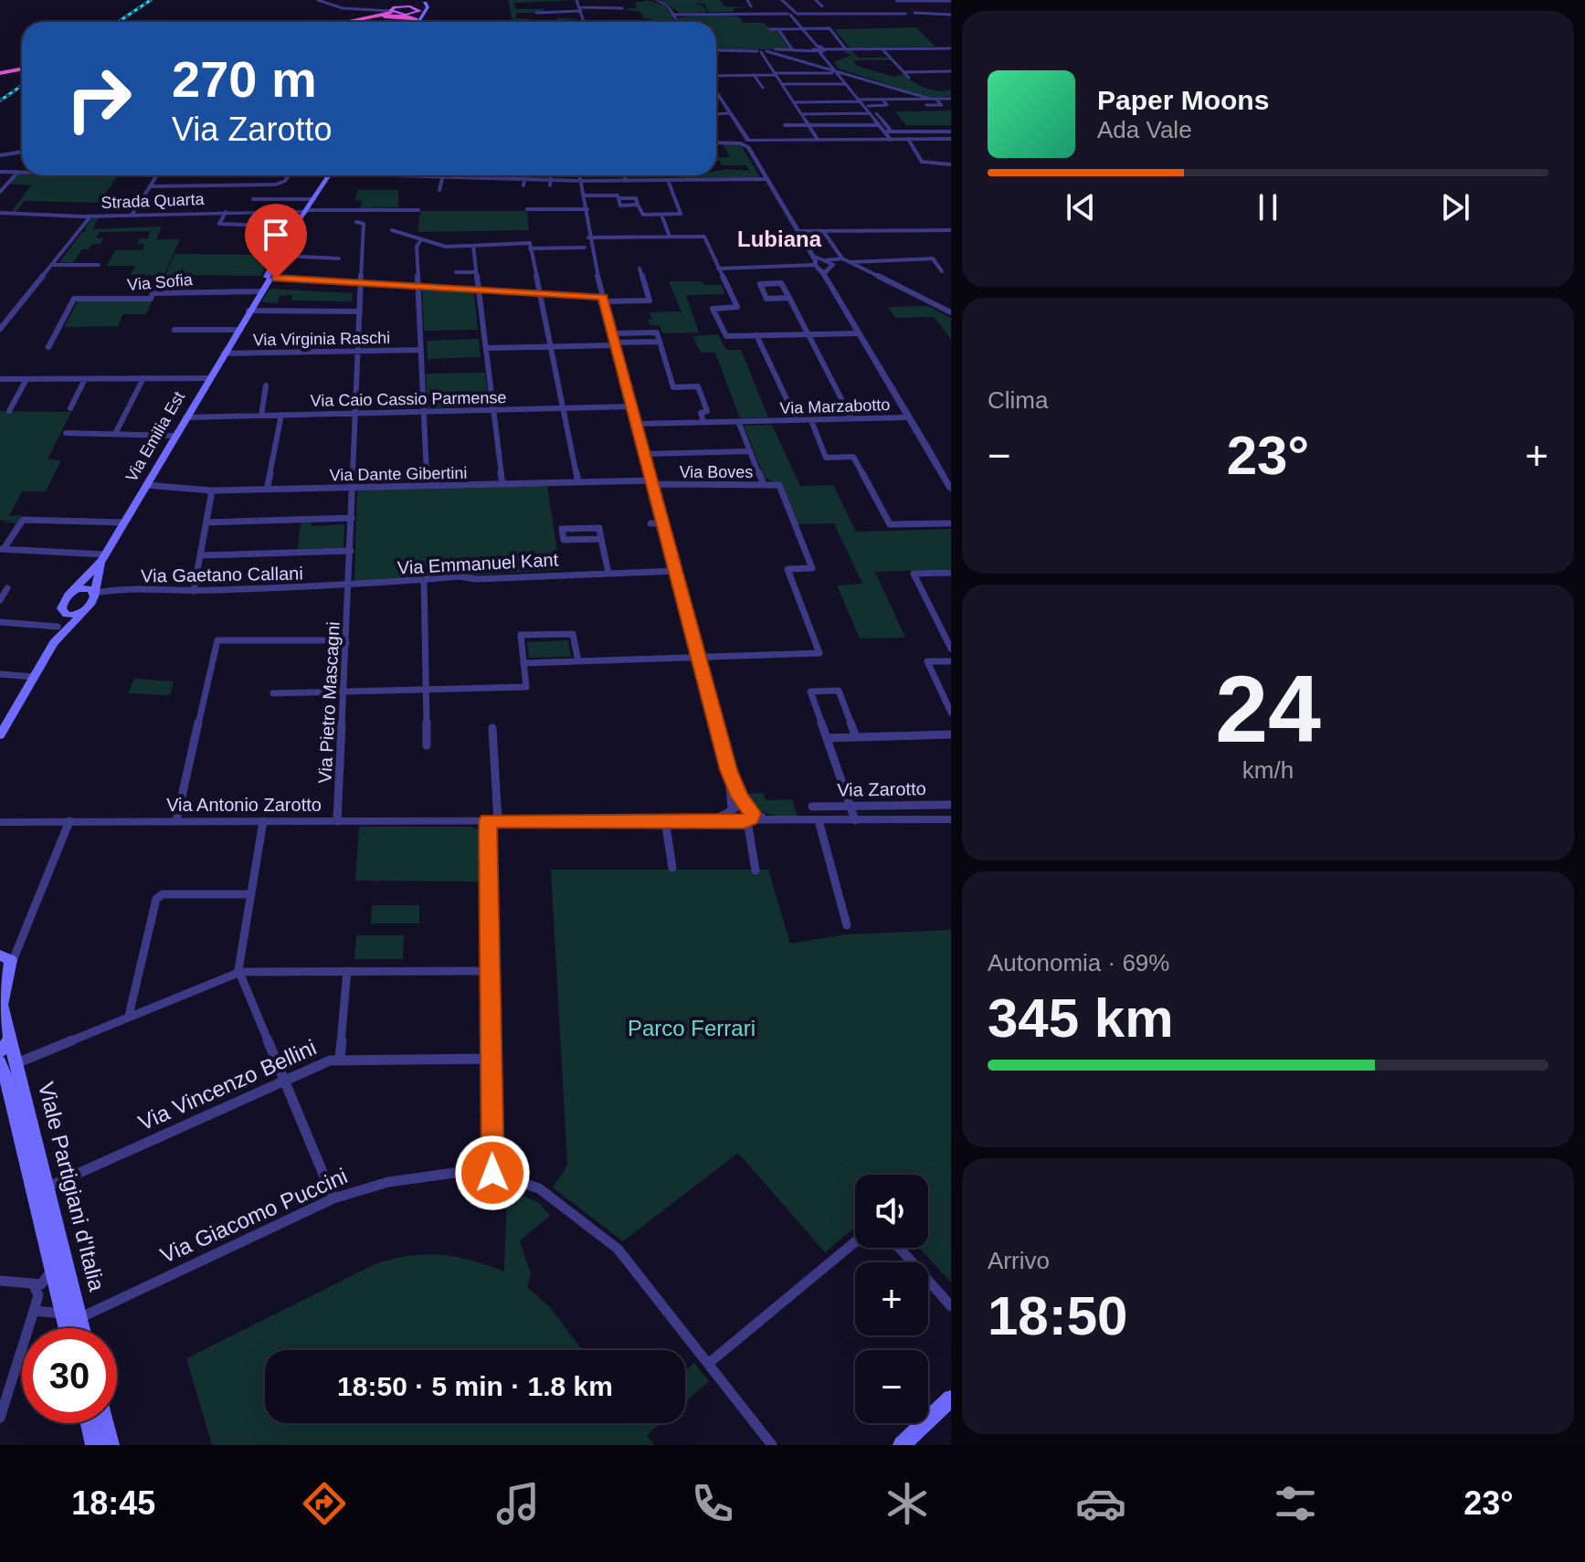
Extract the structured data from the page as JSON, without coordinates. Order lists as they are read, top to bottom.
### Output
{
  "streets": {
    "main road": ["Via Emilia Est", "Viale Partigiani d'Italia"],
    "street": [
      "Strada Quarta",
      "Via Sofia",
      "Via Virginia Raschi",
      "Via Caio Cassio Parmense",
      "Via Marzabotto",
      "Via Boves",
      "Via Dante Gibertini",
      "Via Emmanuel Kant",
      "Via Gaetano Callani",
      "Via Pietro Mascagni",
      "Via Zarotto",
      "Via Antonio Zarotto",
      "Via Vincenzo Bellini",
      "Via Giacomo Puccini"
    ]
  },
  "crossings": [
    ["Strada Quarta", "Via Emilia Est"],
    ["Via Sofia", "Via Emilia Est"],
    ["Via Virginia Raschi", "Via Emilia Est"],
    ["Via Virginia Raschi", "Via Pietro Mascagni"],
    ["Via Caio Cassio Parmense", "Via Emilia Est"],
    ["Via Caio Cassio Parmense", "Via Pietro Mascagni"],
    ["Via Emilia Est", "Via Dante Gibertini"],
    ["Via Emilia Est", "Via Gaetano Callani"],
    ["Via Boves", "Via Dante Gibertini"],
    ["Via Dante Gibertini", "Via Pietro Mascagni"],
    ["Via Emmanuel Kant", "Via Gaetano Callani"],
    ["Via Emmanuel Kant", "Via Pietro Mascagni"],
    ["Via Gaetano Callani", "Via Pietro Mascagni"],
    ["Via Pietro Mascagni", "Via Antonio Zarotto"],
    ["Via Zarotto", "Via Antonio Zarotto"],
    ["Via Vincenzo Bellini", "Viale Partigiani d'Italia"],
    ["Viale Partigiani d'Italia", "Via Giacomo Puccini"]
  ],
  "districts": ["Lubiana"],
  "parks": ["Parco Ferrari"],
  "page": {
    "turn": ["270 m", "Via Zarotto"],
    "song": ["Paper Moons", "Ada Vale"],
    "tile": [
      "Clima",
      ["24", "km/h"],
      ["Autonomia · 69%", "345 km"],
      ["Arrivo", "18:50"]
    ],
    "heat": ["−", "23°", "+"],
    "map_buttons": ["+", "−"],
    "limit": "30",
    "trip": "18:50 · 5 min · 1.8 km",
    "tabs": ["18:45", "23°"]
  }
}
